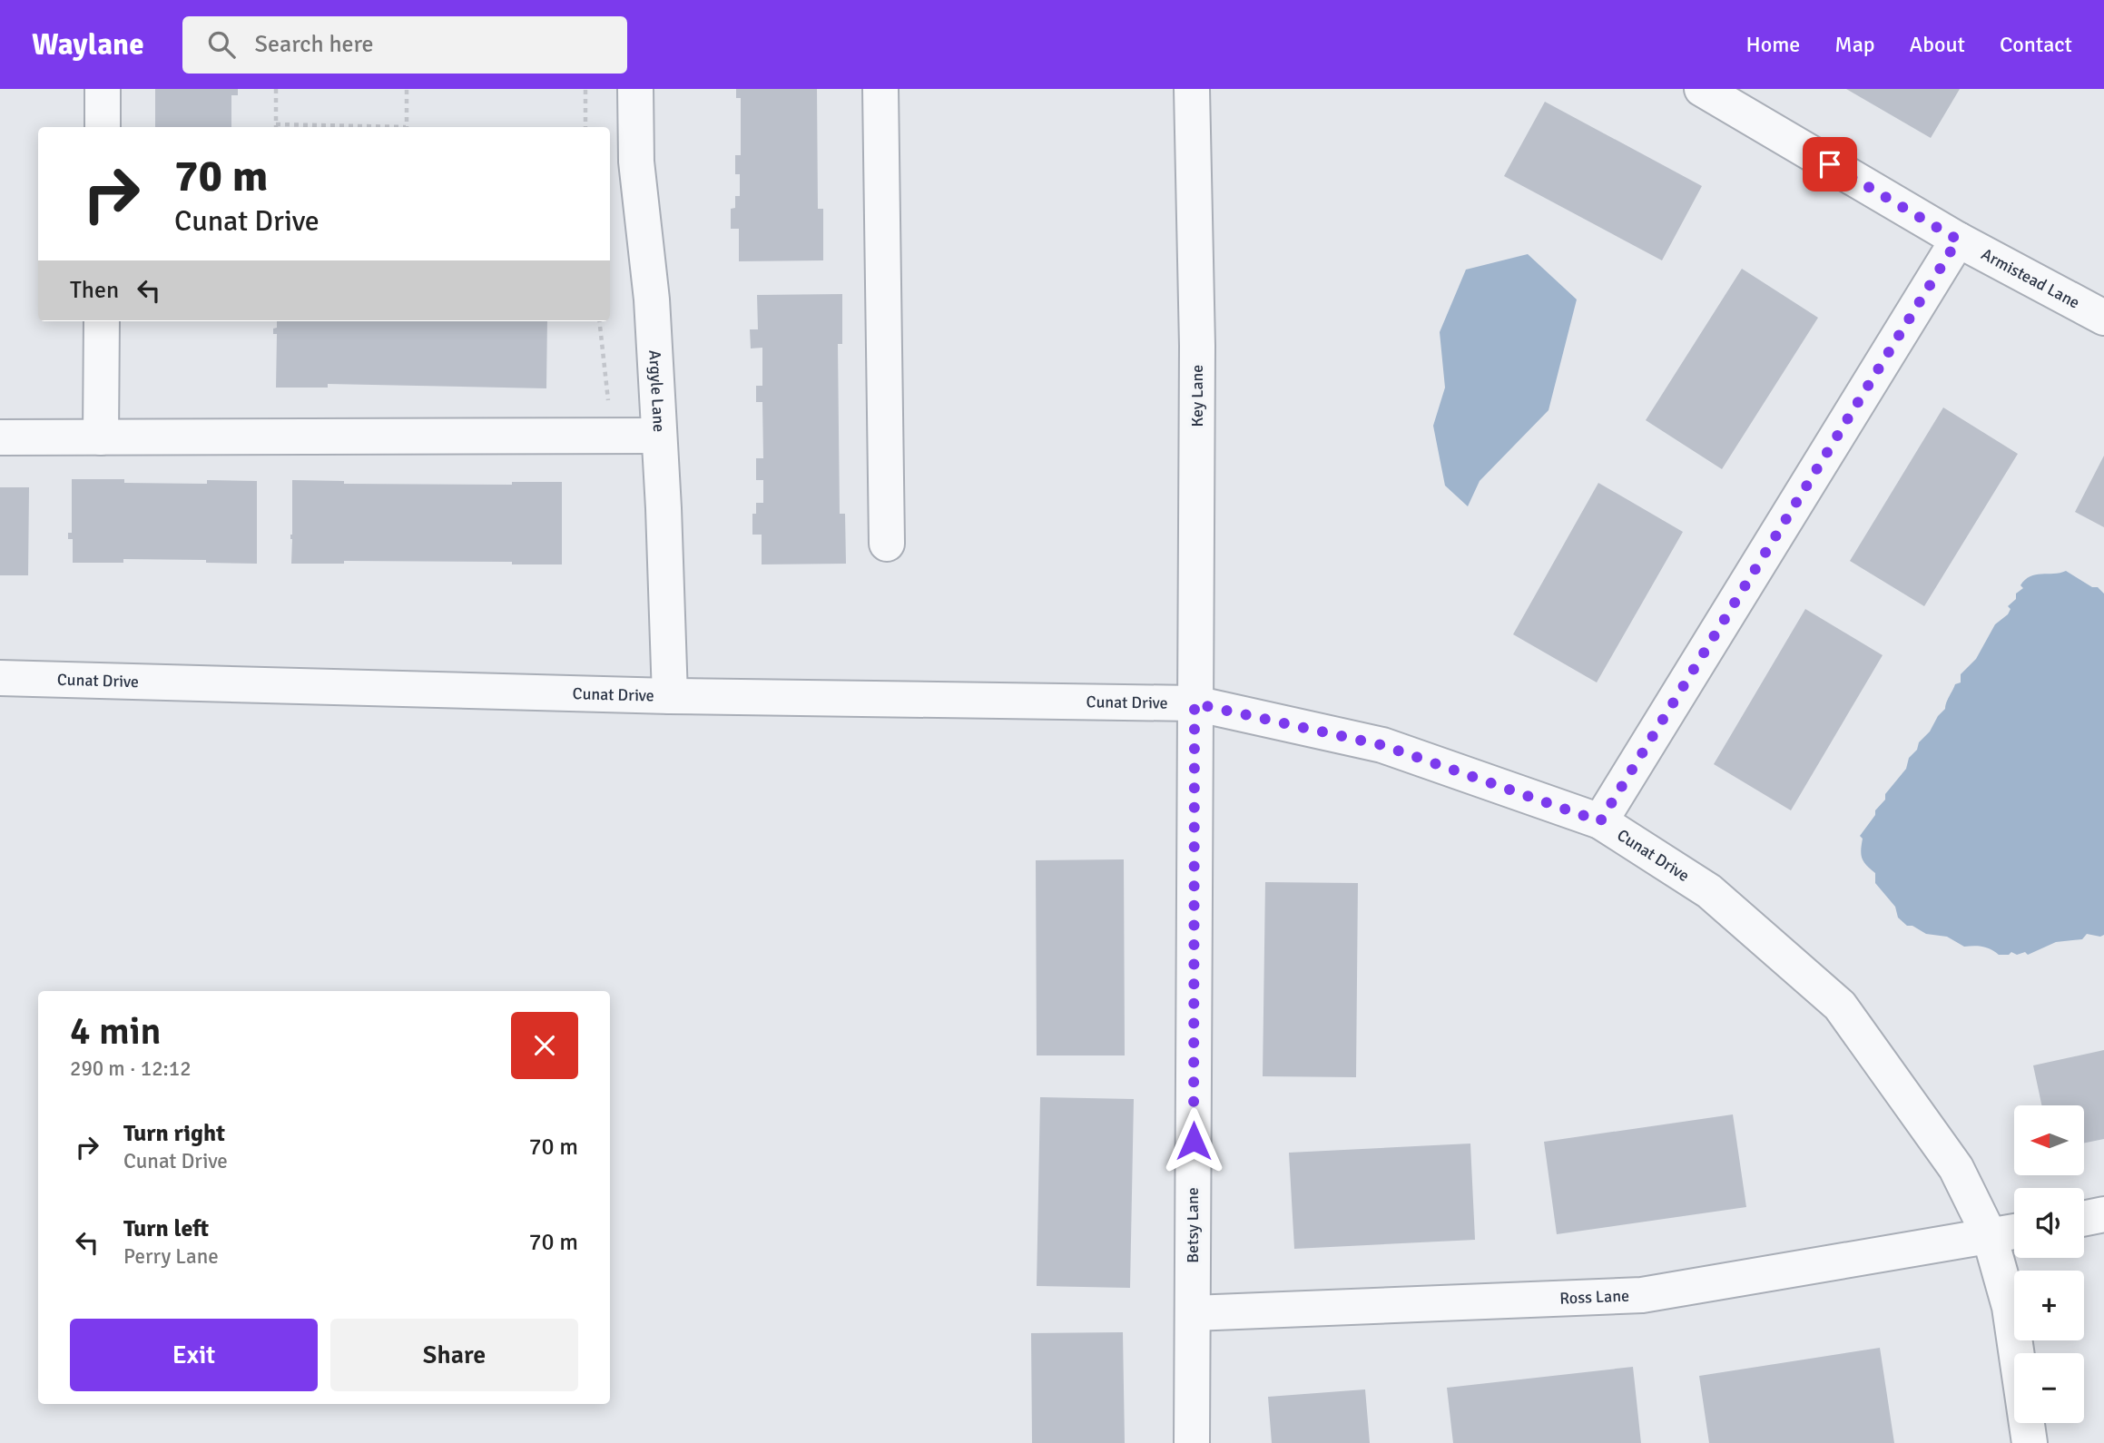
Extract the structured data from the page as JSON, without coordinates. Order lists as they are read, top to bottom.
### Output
{
  "streets": {
    "street": [
      "Armistead Lane",
      "Argyle Lane",
      "Key Lane",
      "Cunat Drive",
      "Betsy Lane",
      "Ross Lane"
    ]
  },
  "crossings": [
    ["Argyle Lane", "Cunat Drive"],
    ["Key Lane", "Cunat Drive"],
    ["Key Lane", "Betsy Lane"],
    ["Cunat Drive", "Betsy Lane"],
    ["Cunat Drive", "Ross Lane"],
    ["Betsy Lane", "Ross Lane"]
  ],
  "north": "left",
  "page": {
    "header": "Waylane",
    "search": "Search here",
    "nav": [
      "Home",
      "Map",
      "About",
      "Contact"
    ],
    "turn": ["70 m", "Cunat Drive"],
    "then": "Then",
    "heading": ["4 min", "290 m · 12:12"],
    "list": [
      {
        "name": "Turn right",
        "note": "Cunat Drive",
        "value": "70 m"
      },
      {
        "name": "Turn left",
        "note": "Perry Lane",
        "value": "70 m"
      }
    ],
    "map_buttons": ["+", "−"],
    "buttons": ["Exit", "Share"]
  }
}
